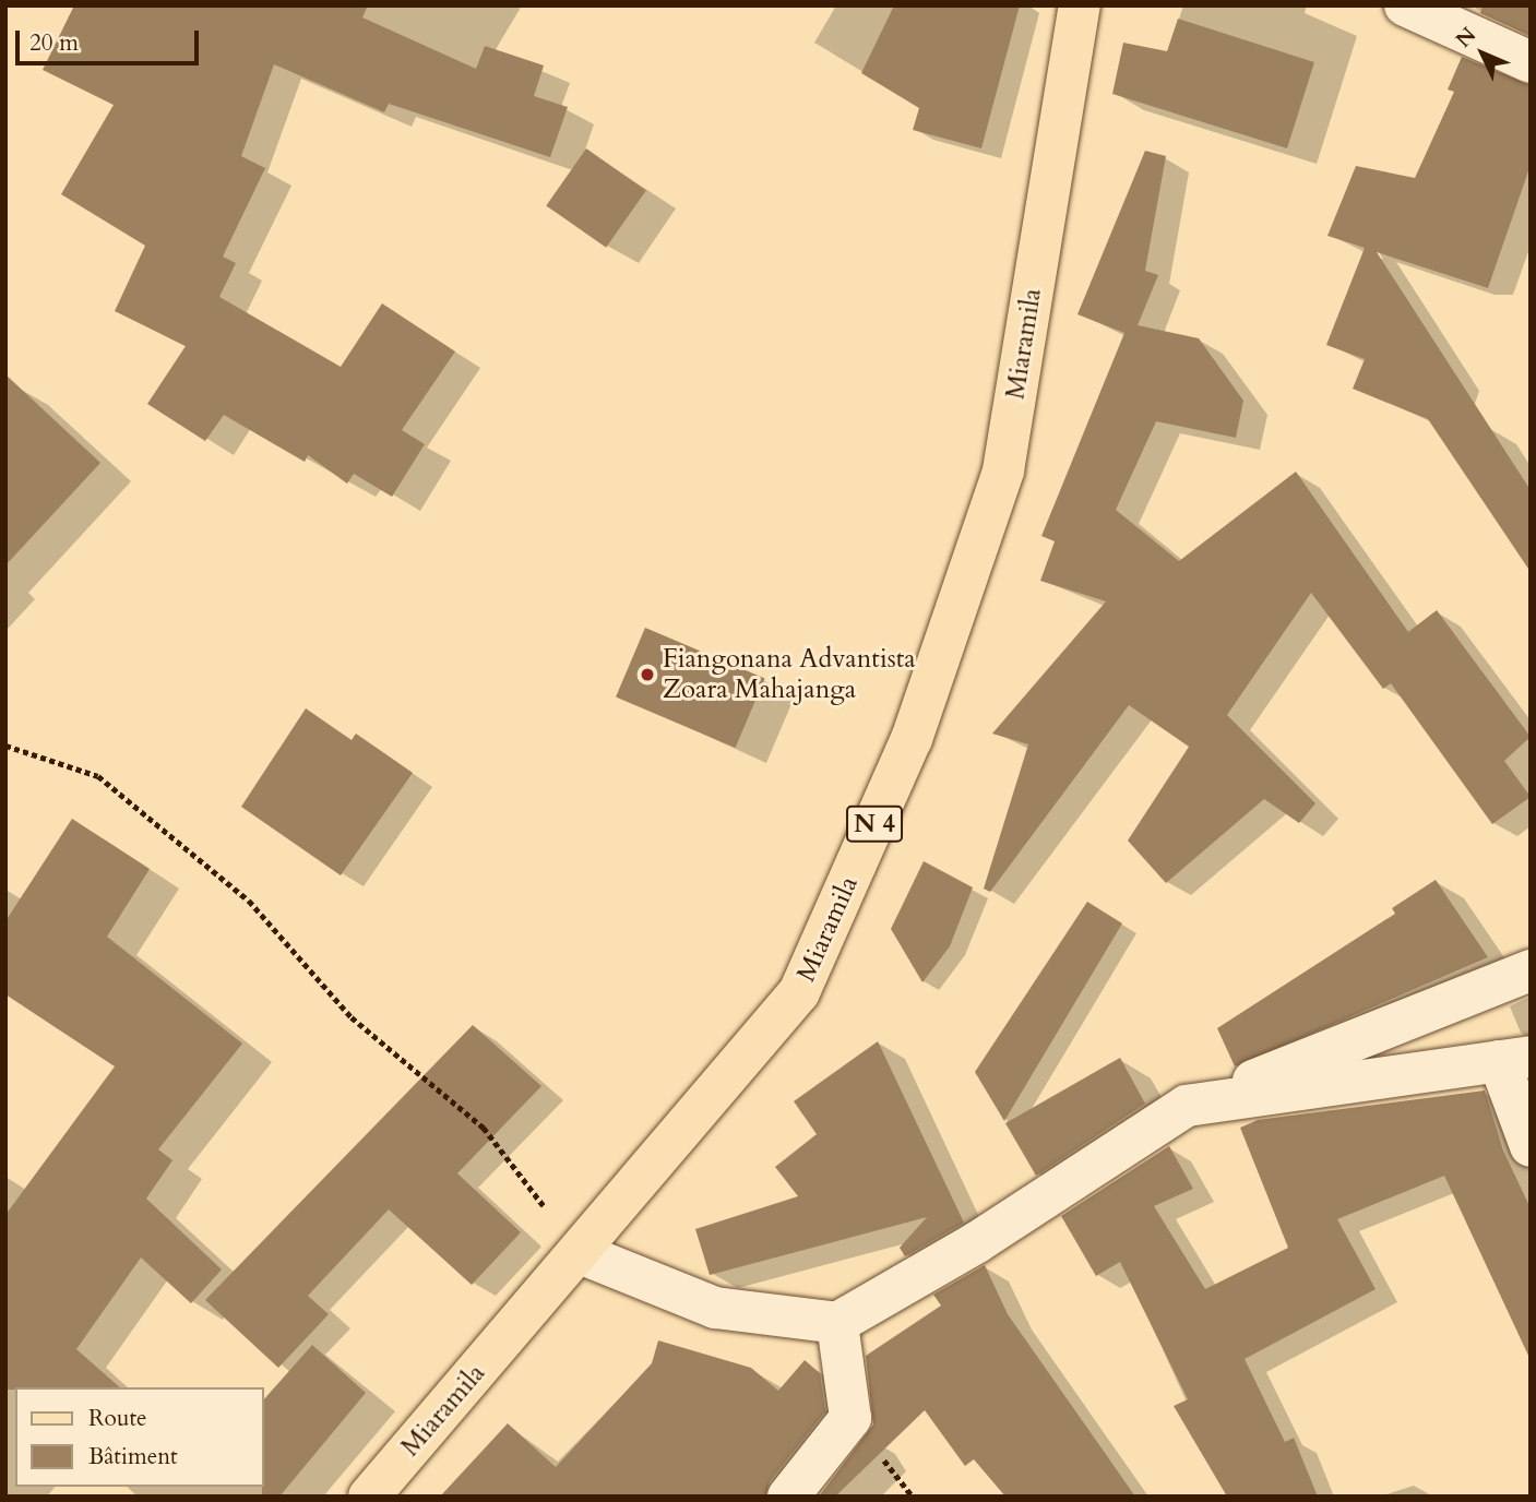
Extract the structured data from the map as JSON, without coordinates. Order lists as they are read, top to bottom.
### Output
{
  "streets": {
    "main road": ["Miaramila", "N 4"]
  },
  "places": ["Fiangonana Advantista Zoara Mahajanga"],
  "legend": ["Route", "Bâtiment"],
  "scale_bar": "20 m",
  "north": "top left"
}
